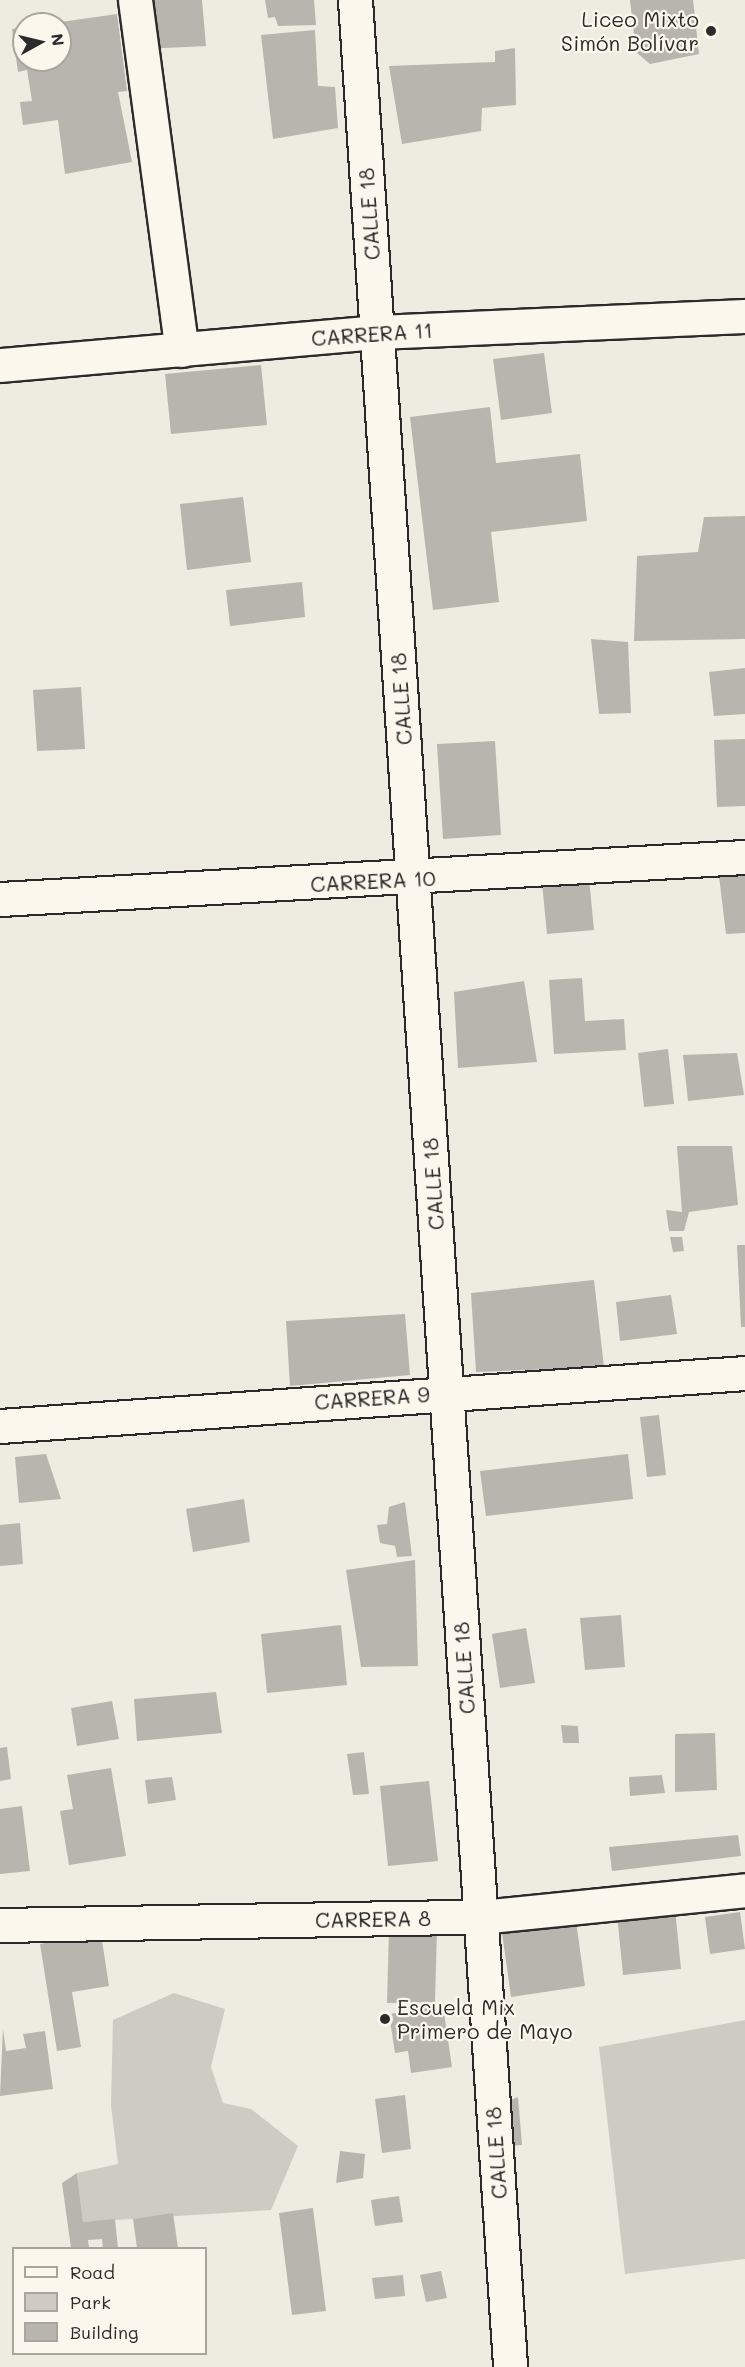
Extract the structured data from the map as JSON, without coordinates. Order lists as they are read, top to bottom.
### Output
{
  "streets": {
    "street": [
      "CALLE 18",
      "CARRERA 11",
      "CARRERA 10",
      "CARRERA 9",
      "CARRERA 8"
    ]
  },
  "crossings": [
    ["CALLE 18", "CARRERA 11"],
    ["CALLE 18", "CARRERA 10"],
    ["CALLE 18", "CARRERA 9"],
    ["CALLE 18", "CARRERA 8"]
  ],
  "places": ["Liceo Mixto Simón Bolívar", "Escuela Mix Primero de Mayo"],
  "legend": ["Road", "Park", "Building"],
  "north": "right"
}
